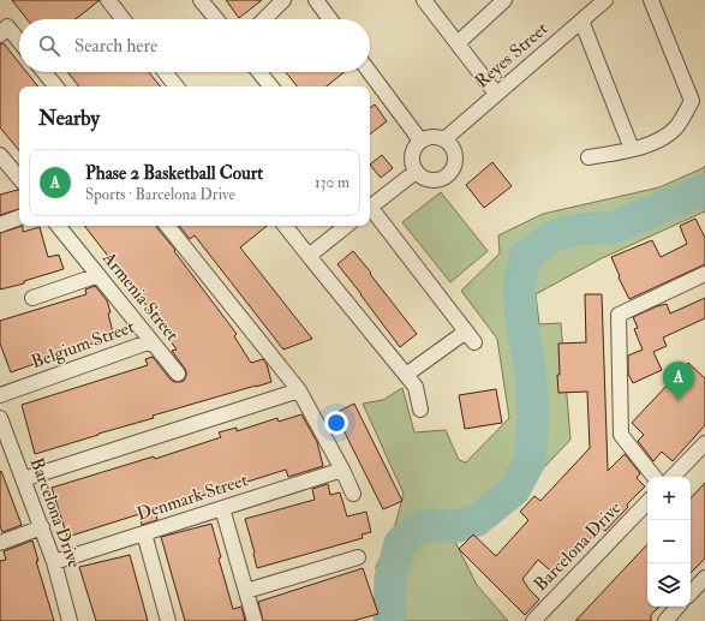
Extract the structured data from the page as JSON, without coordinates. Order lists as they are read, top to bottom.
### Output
{
  "streets": {
    "street": [
      "Reyes Street",
      "Armenia Street",
      "Belgium Street",
      "Denmark Street",
      "Barcelona Drive"
    ]
  },
  "crossings": [
    ["Armenia Street", "Belgium Street"],
    ["Denmark Street", "Barcelona Drive"]
  ],
  "page": {
    "search": "Search here",
    "heading": "Nearby",
    "list": [
      {
        "mark": "A",
        "name": "Phase 2 Basketball Court",
        "note": "Sports · Barcelona Drive",
        "value": "130 m"
      }
    ],
    "pins": "A",
    "map_buttons": ["+", "−"]
  }
}
